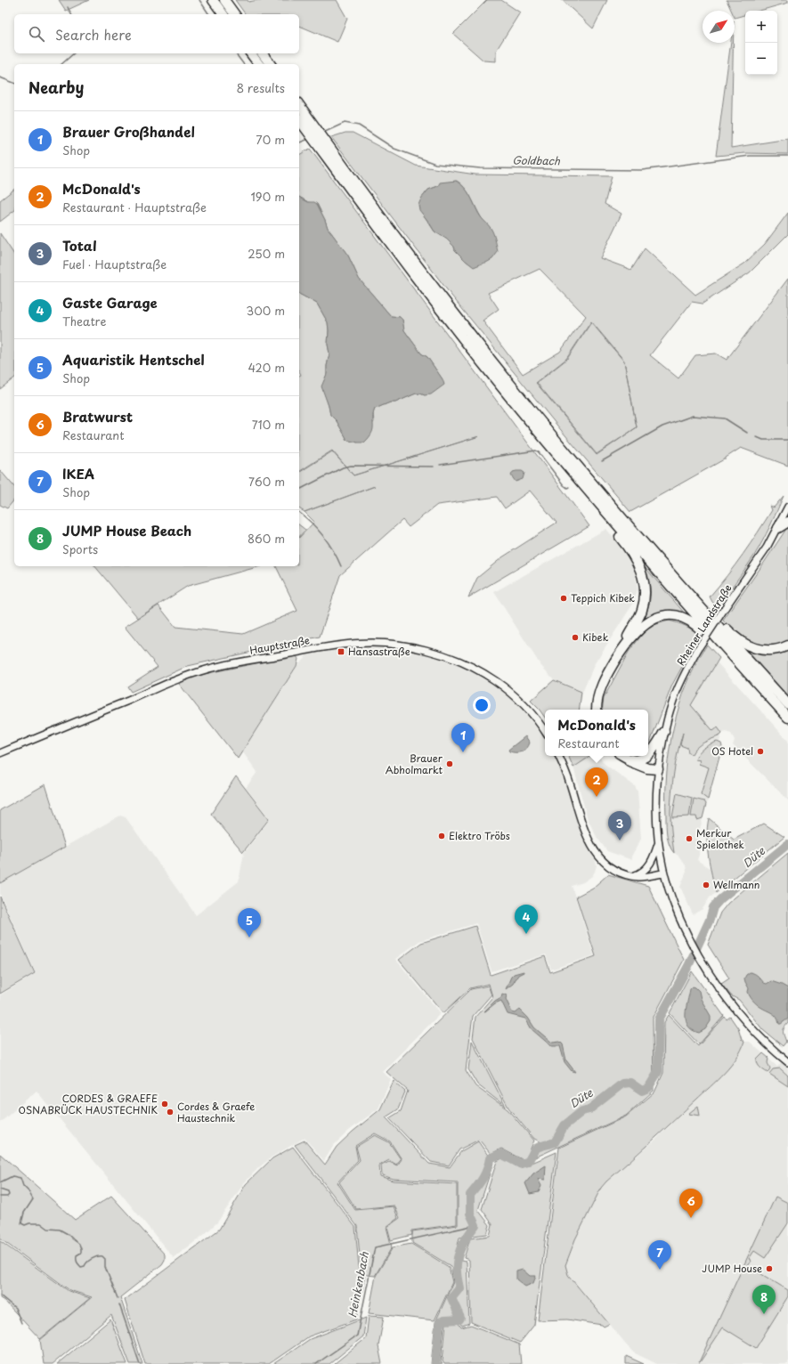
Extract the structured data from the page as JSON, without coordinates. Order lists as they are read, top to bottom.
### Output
{
  "streets": {
    "street": ["Rheiner Landstraße", "Hauptstraße"]
  },
  "water": ["Goldbach", "Düte", "Heinkenbach"],
  "places": {
    "other": [
      "Teppich Kibek",
      "Kibek",
      "OS Hotel",
      "Brauer Abholmarkt",
      "Elektro Tröbs",
      "Merkur Spielothek",
      "Wellmann",
      "CORDES & GRAEFE OSNABRÜCK HAUSTECHNIK",
      "Cordes & Graefe Haustechnik",
      "JUMP House"
    ],
    "transit": ["Hansastraße"]
  },
  "north": "top right",
  "page": {
    "map_buttons": ["+", "−"],
    "search": "Search here",
    "heading": ["Nearby", "8 results"],
    "list": [
      {
        "mark": "1",
        "name": "Brauer Großhandel",
        "note": "Shop",
        "value": "70 m"
      },
      {
        "mark": "2",
        "name": "McDonald's",
        "note": "Restaurant · Hauptstraße",
        "value": "190 m"
      },
      {
        "mark": "3",
        "name": "Total",
        "note": "Fuel · Hauptstraße",
        "value": "250 m"
      },
      {
        "mark": "4",
        "name": "Gaste Garage",
        "note": "Theatre",
        "value": "300 m"
      },
      {
        "mark": "5",
        "name": "Aquaristik Hentschel",
        "note": "Shop",
        "value": "420 m"
      },
      {
        "mark": "6",
        "name": "Bratwurst",
        "note": "Restaurant",
        "value": "710 m"
      },
      {
        "mark": "7",
        "name": "IKEA",
        "note": "Shop",
        "value": "760 m"
      },
      {
        "mark": "8",
        "name": "JUMP House Beach",
        "note": "Sports",
        "value": "860 m"
      }
    ],
    "popup": ["McDonald's", "Restaurant"],
    "pins": [
      "1",
      "2",
      "3",
      "4",
      "5",
      "6",
      "7",
      "8"
    ]
  }
}
